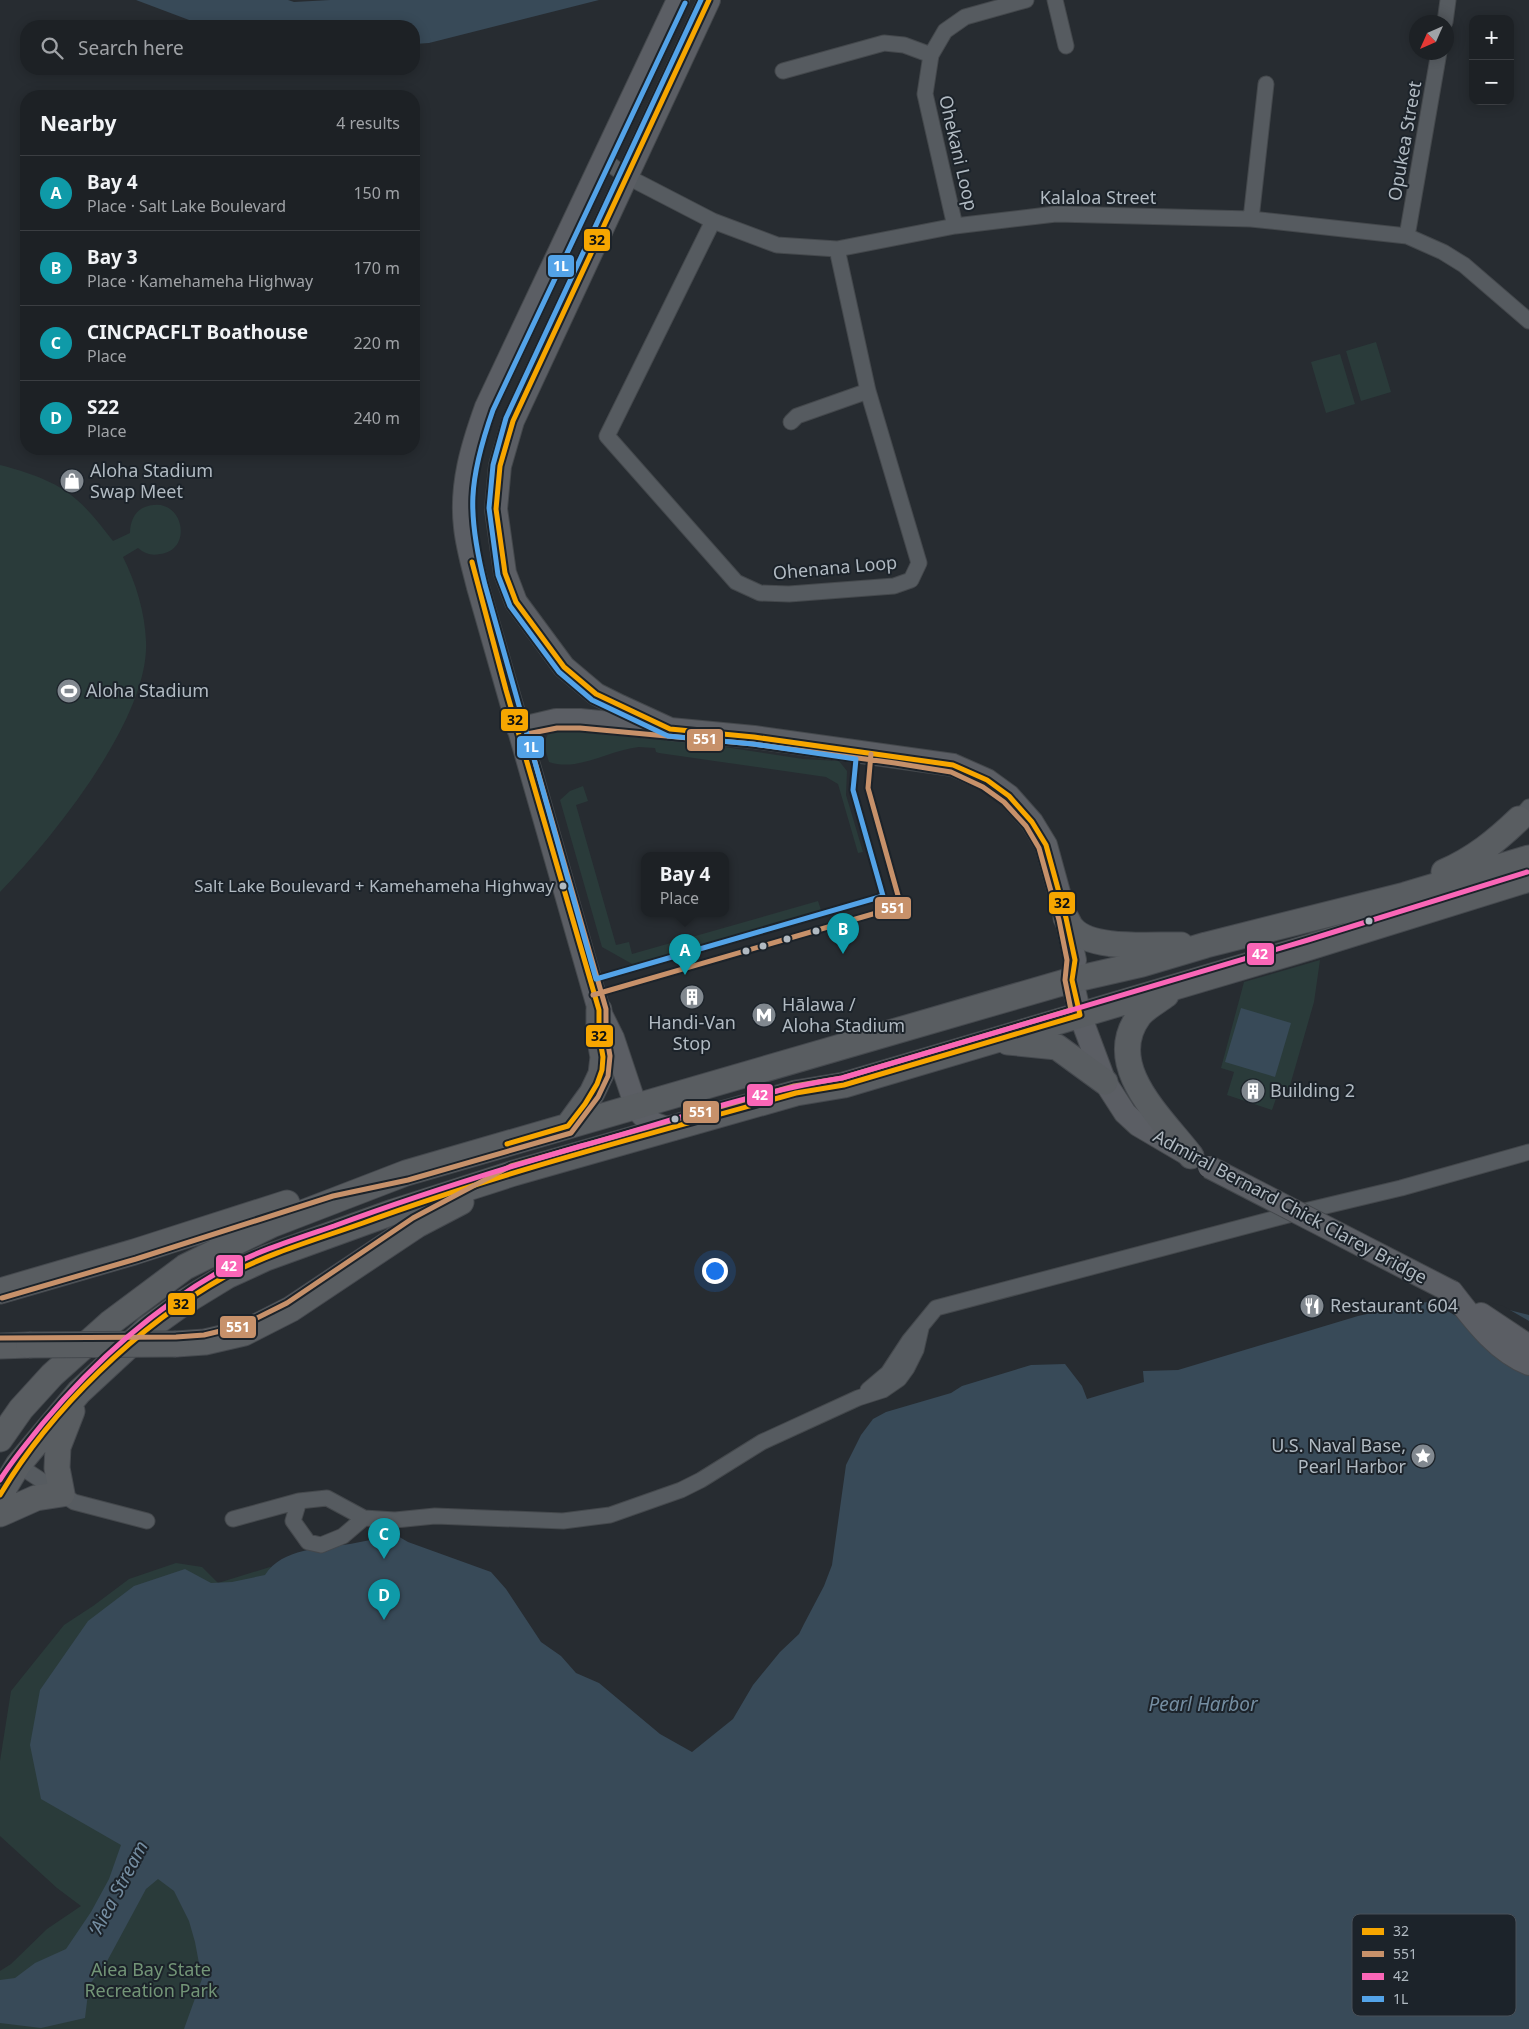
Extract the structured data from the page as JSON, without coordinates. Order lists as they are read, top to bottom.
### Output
{
  "streets": {
    "main road": ["Admiral Bernard Chick Clarey Bridge"],
    "street": [
      "Opukea Street",
      "Ohekani Loop",
      "Kalaloa Street",
      "Ohenana Loop"
    ]
  },
  "crossings": [
    ["Opukea Street", "Kalaloa Street"],
    ["Ohekani Loop", "Kalaloa Street"],
    ["Kalaloa Street", "Ohenana Loop"]
  ],
  "water": ["Pearl Harbor", "ʻAiea Stream"],
  "parks": ["Aiea Bay State Recreation Park"],
  "places": {
    "shop": ["Aloha Stadium Swap Meet"],
    "sports": ["Aloha Stadium"],
    "other": ["Salt Lake Boulevard + Kamehameha Highway"],
    "building": ["Handi-Van Stop", "Building 2"],
    "metro station": ["Hālawa / Aloha Stadium"],
    "restaurant": ["Restaurant 604"],
    "place": ["U.S. Naval Base, Pearl Harbor"]
  },
  "lines": [
    "transit line 32",
    "transit line 1L",
    "transit line 551",
    "transit line 42"
  ],
  "legend": [
    "32",
    "551",
    "42",
    "1L"
  ],
  "north": "bottom left",
  "page": {
    "map_buttons": ["+", "−"],
    "search": "Search here",
    "heading": ["Nearby", "4 results"],
    "list": [
      {
        "mark": "A",
        "name": "Bay 4",
        "note": "Place · Salt Lake Boulevard",
        "value": "150 m"
      },
      {
        "mark": "B",
        "name": "Bay 3",
        "note": "Place · Kamehameha Highway",
        "value": "170 m"
      },
      {
        "mark": "C",
        "name": "CINCPACFLT Boathouse",
        "note": "Place",
        "value": "220 m"
      },
      {
        "mark": "D",
        "name": "S22",
        "note": "Place",
        "value": "240 m"
      }
    ],
    "popup": ["Bay 4", "Place"],
    "pins": [
      "B",
      "A",
      "C",
      "D"
    ]
  }
}
